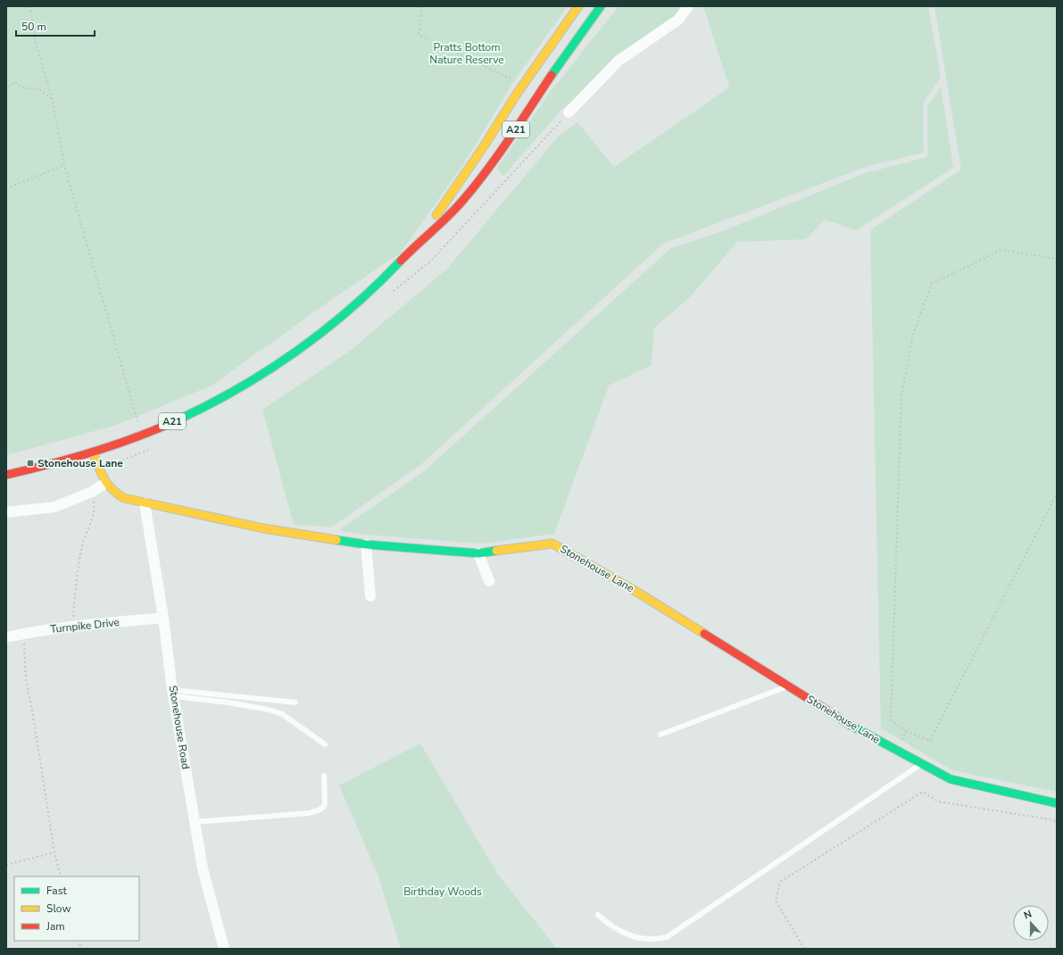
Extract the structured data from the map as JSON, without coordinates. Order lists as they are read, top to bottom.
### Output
{
  "streets": {
    "main road": ["A21", "Stonehouse Lane"],
    "street": ["Turnpike Drive", "Stonehouse Road"]
  },
  "crossings": [
    ["A21", "Stonehouse Lane"],
    ["Stonehouse Lane", "Stonehouse Road"],
    ["Turnpike Drive", "Stonehouse Road"]
  ],
  "parks": ["Pratts Bottom Nature Reserve", "Birthday Woods"],
  "places": {
    "transit": ["Stonehouse Lane"]
  },
  "legend": ["Fast", "Slow", "Jam"],
  "scale_bar": "50 m",
  "north": "top"
}
